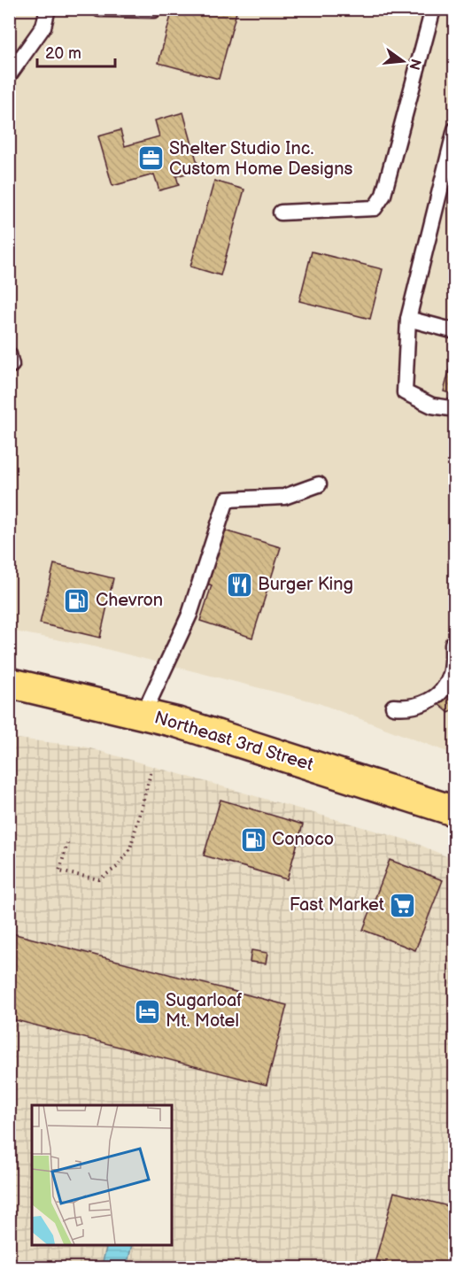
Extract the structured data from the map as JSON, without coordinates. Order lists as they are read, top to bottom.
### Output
{
  "streets": {
    "main road": ["Northeast 3rd Street"]
  },
  "places": {
    "office": ["Shelter Studio Inc. Custom Home Designs"],
    "restaurant": ["Burger King"],
    "fuel station": ["Chevron", "Conoco"],
    "supermarket": ["Fast Market"],
    "hotel": ["Sugarloaf Mt. Motel"]
  },
  "scale_bar": "20 m",
  "north": "right"
}
